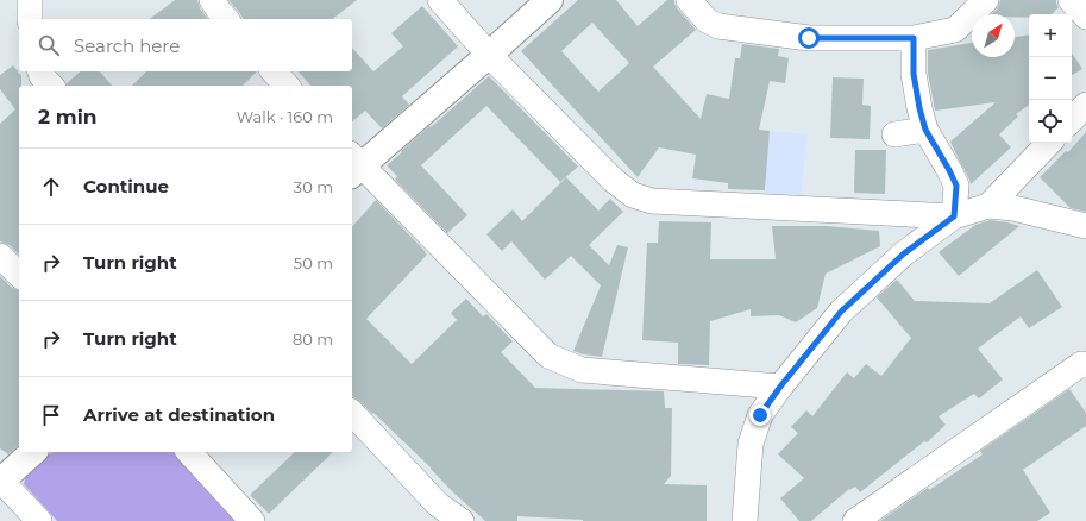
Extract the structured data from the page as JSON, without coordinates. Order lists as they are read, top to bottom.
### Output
{
  "north": "top right",
  "page": {
    "map_buttons": ["+", "−"],
    "search": "Search here",
    "heading": ["2 min", "Walk · 160 m"],
    "list": [
      ["Continue", "30 m"],
      ["Turn right", "50 m"],
      ["Turn right", "80 m"],
      "Arrive at destination"
    ]
  }
}
